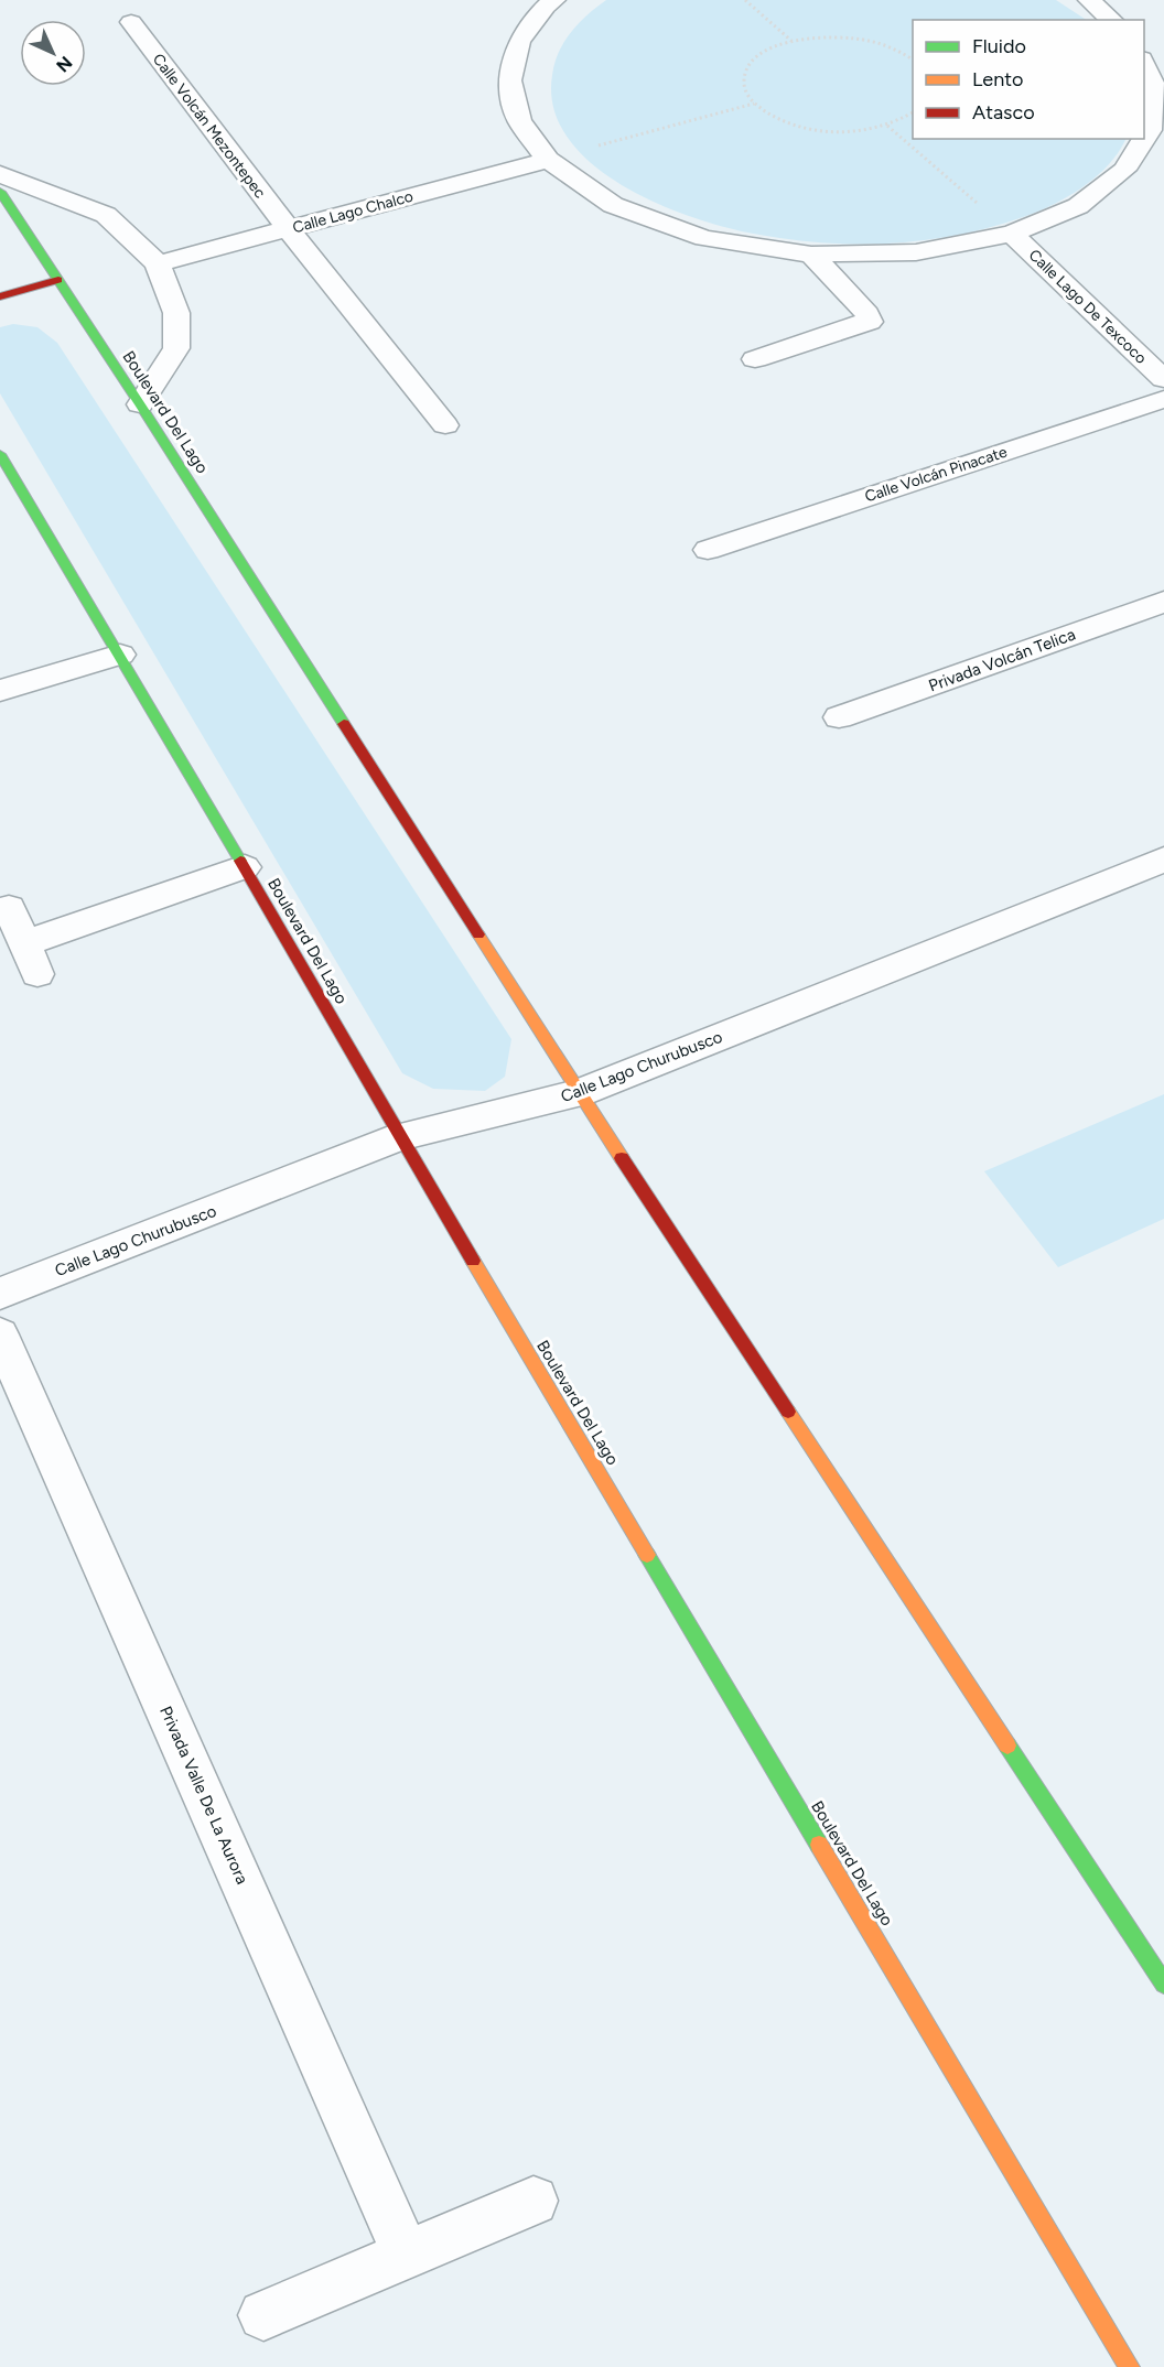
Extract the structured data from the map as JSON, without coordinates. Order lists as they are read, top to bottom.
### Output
{
  "streets": {
    "street": [
      "Calle Volcán Mezontepec",
      "Calle Lago Chalco",
      "Calle Lago De Texcoco",
      "Boulevard Del Lago",
      "Calle Volcán Pinacate",
      "Privada Volcán Telica",
      "Calle Lago Churubusco",
      "Privada Valle De La Aurora"
    ]
  },
  "crossings": [
    ["Calle Volcán Mezontepec", "Calle Lago Chalco"],
    ["Boulevard Del Lago", "Calle Lago Churubusco"]
  ],
  "legend": ["Fluido", "Lento", "Atasco"],
  "north": "bottom right"
}
